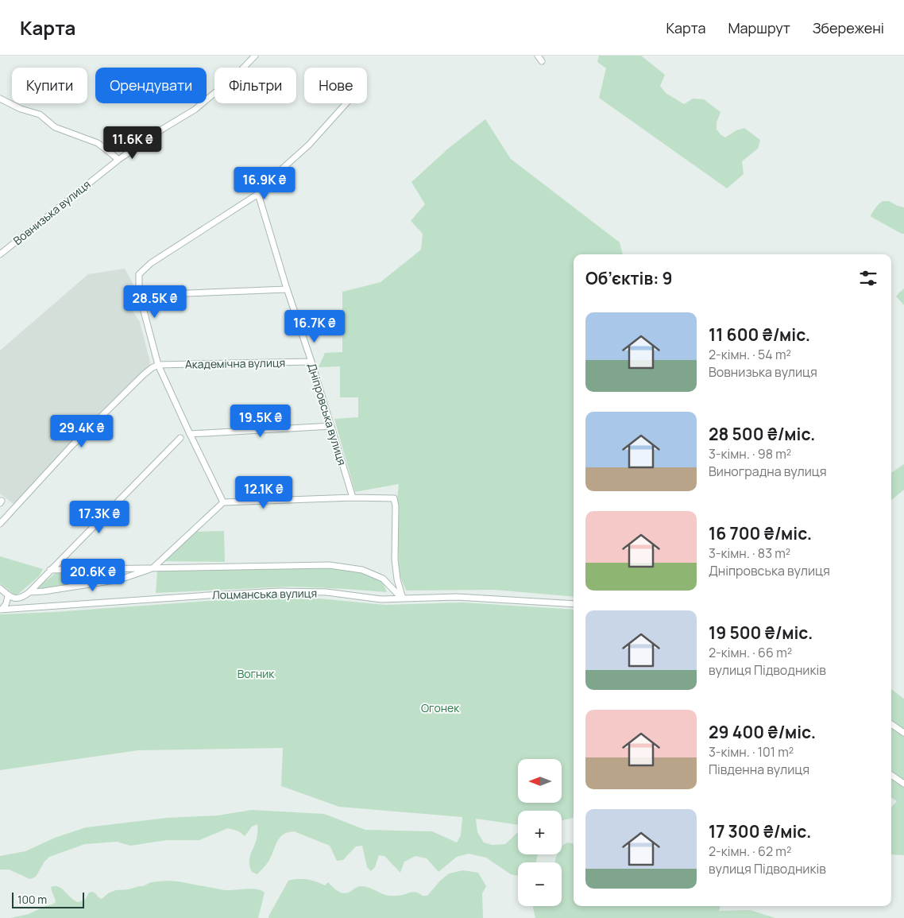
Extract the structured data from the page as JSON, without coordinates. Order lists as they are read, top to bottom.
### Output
{
  "streets": {
    "street": [
      "Вовнизька вулиця",
      "Академічна вулиця",
      "Дніпровська вулиця",
      "Лоцманська вулиця"
    ]
  },
  "crossings": [
    ["Академічна вулиця", "Дніпровська вулиця"]
  ],
  "parks": ["Вогник", "Огонек"],
  "scale_bar": "100 m",
  "north": "left",
  "page": {
    "header": "Карта",
    "nav": ["Карта", "Маршрут", "Збережені"],
    "chip": [
      "Купити",
      "Орендувати",
      "Фільтри",
      "Нове"
    ],
    "price": [
      "11.6K ₴",
      "16.9K ₴",
      "28.5K ₴",
      "16.7K ₴",
      "19.5K ₴",
      "29.4K ₴",
      "12.1K ₴",
      "17.3K ₴",
      "20.6K ₴"
    ],
    "heading": "Об’єктів: 9",
    "list": [
      {
        "name": "11 600 ₴/міс.",
        "note": "2-кімн. · 54 m² · Вовнизька вулиця"
      },
      {
        "name": "28 500 ₴/міс.",
        "note": "3-кімн. · 98 m² · Виноградна вулиця"
      },
      {
        "name": "16 700 ₴/міс.",
        "note": "3-кімн. · 83 m² · Дніпровська вулиця"
      },
      {
        "name": "19 500 ₴/міс.",
        "note": "2-кімн. · 66 m² · вулиця Підводників"
      },
      {
        "name": "29 400 ₴/міс.",
        "note": "3-кімн. · 101 m² · Південна вулиця"
      },
      {
        "name": "17 300 ₴/міс.",
        "note": "2-кімн. · 62 m² · вулиця Підводників"
      }
    ],
    "map_buttons": ["+", "−"],
    "scale": "100 m"
  }
}
